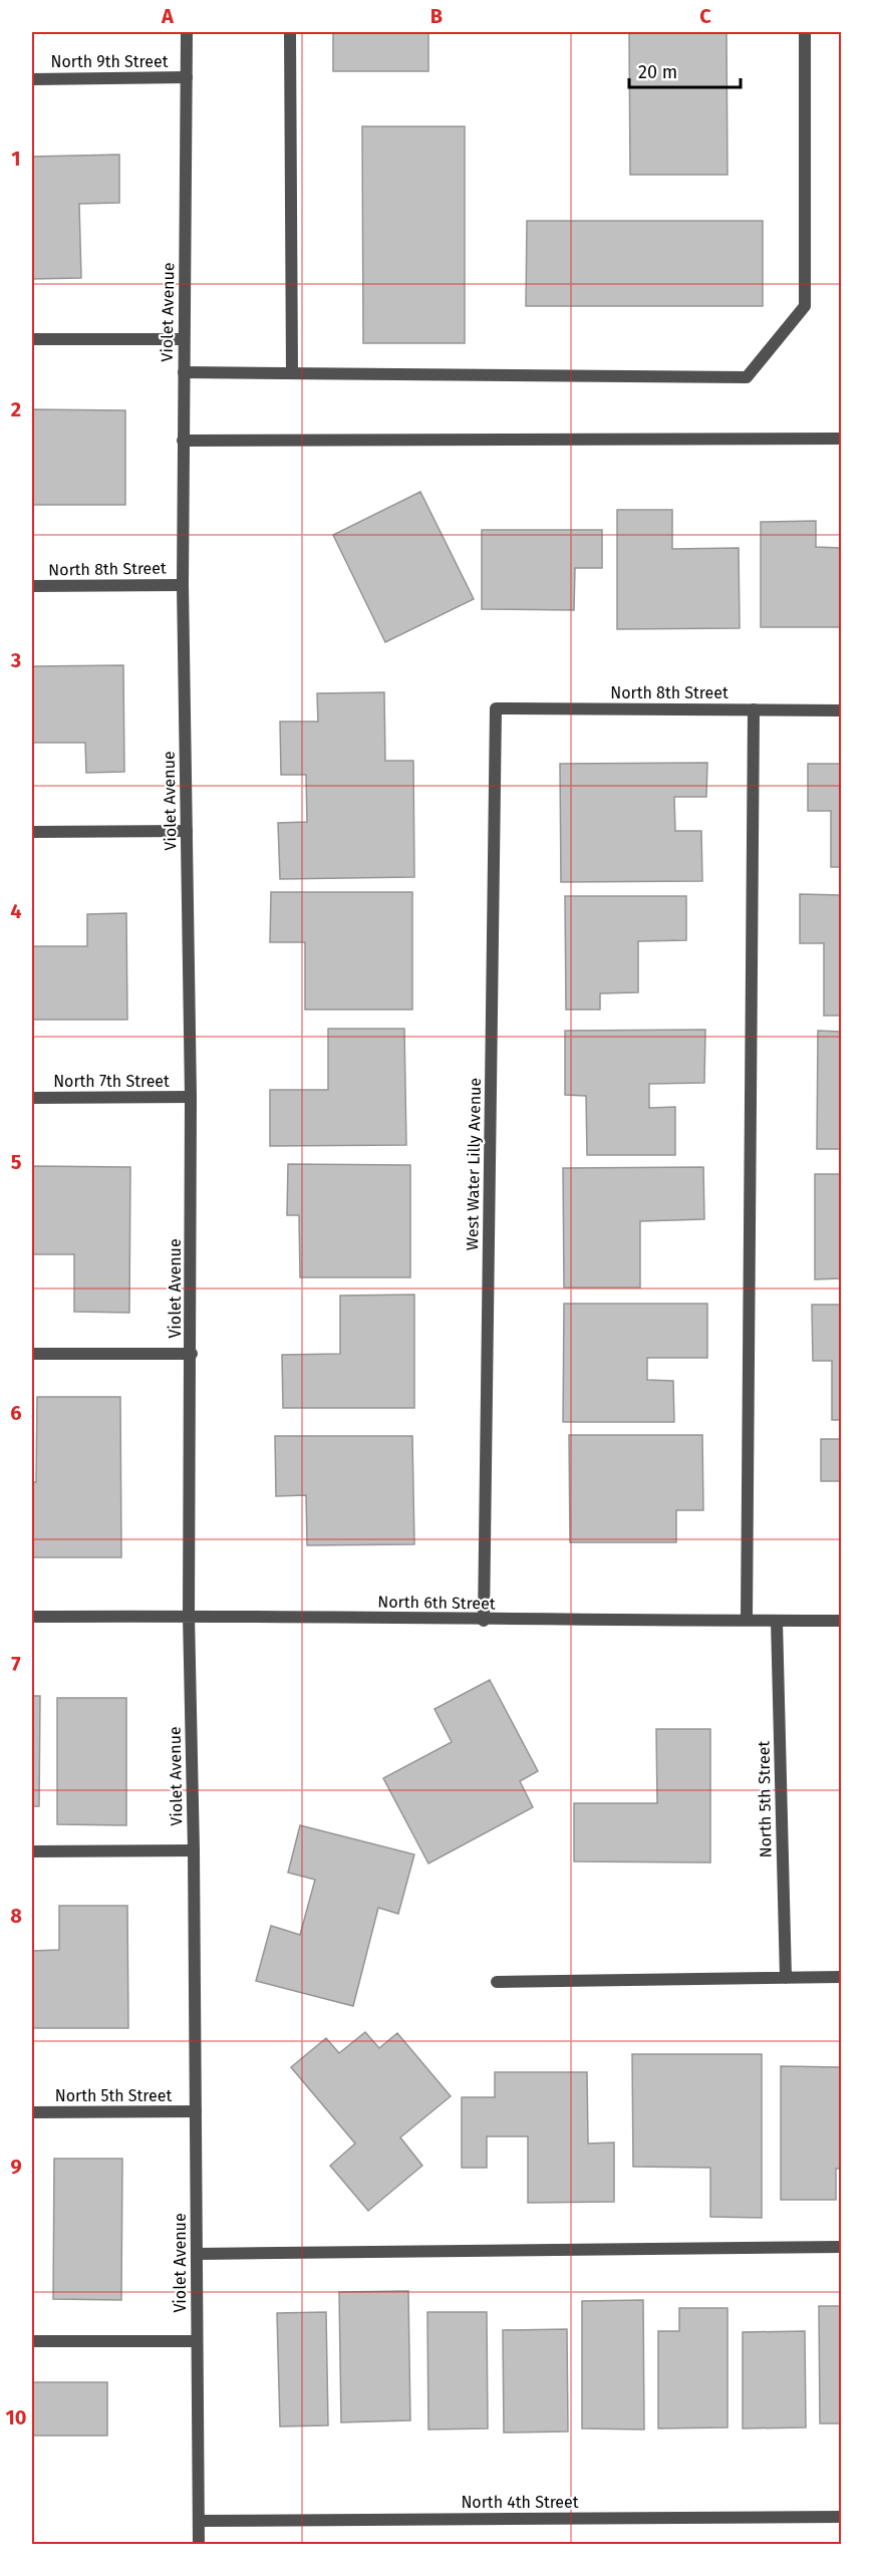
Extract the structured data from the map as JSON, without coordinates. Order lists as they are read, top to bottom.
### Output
{
  "streets": {
    "street": [
      "North 9th Street",
      "Violet Avenue",
      "North 8th Street",
      "North 7th Street",
      "West Water Lilly Avenue",
      "North 6th Street",
      "North 5th Street",
      "North 4th Street"
    ]
  },
  "crossings": [
    ["North 9th Street", "Violet Avenue"],
    ["Violet Avenue", "North 8th Street"],
    ["Violet Avenue", "North 7th Street"],
    ["Violet Avenue", "North 6th Street"],
    ["Violet Avenue", "North 5th Street"],
    ["Violet Avenue", "North 4th Street"],
    ["North 8th Street", "West Water Lilly Avenue"],
    ["West Water Lilly Avenue", "North 6th Street"],
    ["North 6th Street", "North 5th Street"]
  ],
  "scale_bar": "20 m",
  "grid": {
    "columns": ["A", "B", "C"],
    "rows": [
      "1",
      "2",
      "3",
      "4",
      "5",
      "6",
      "7",
      "8",
      "9",
      "10"
    ]
  }
}
